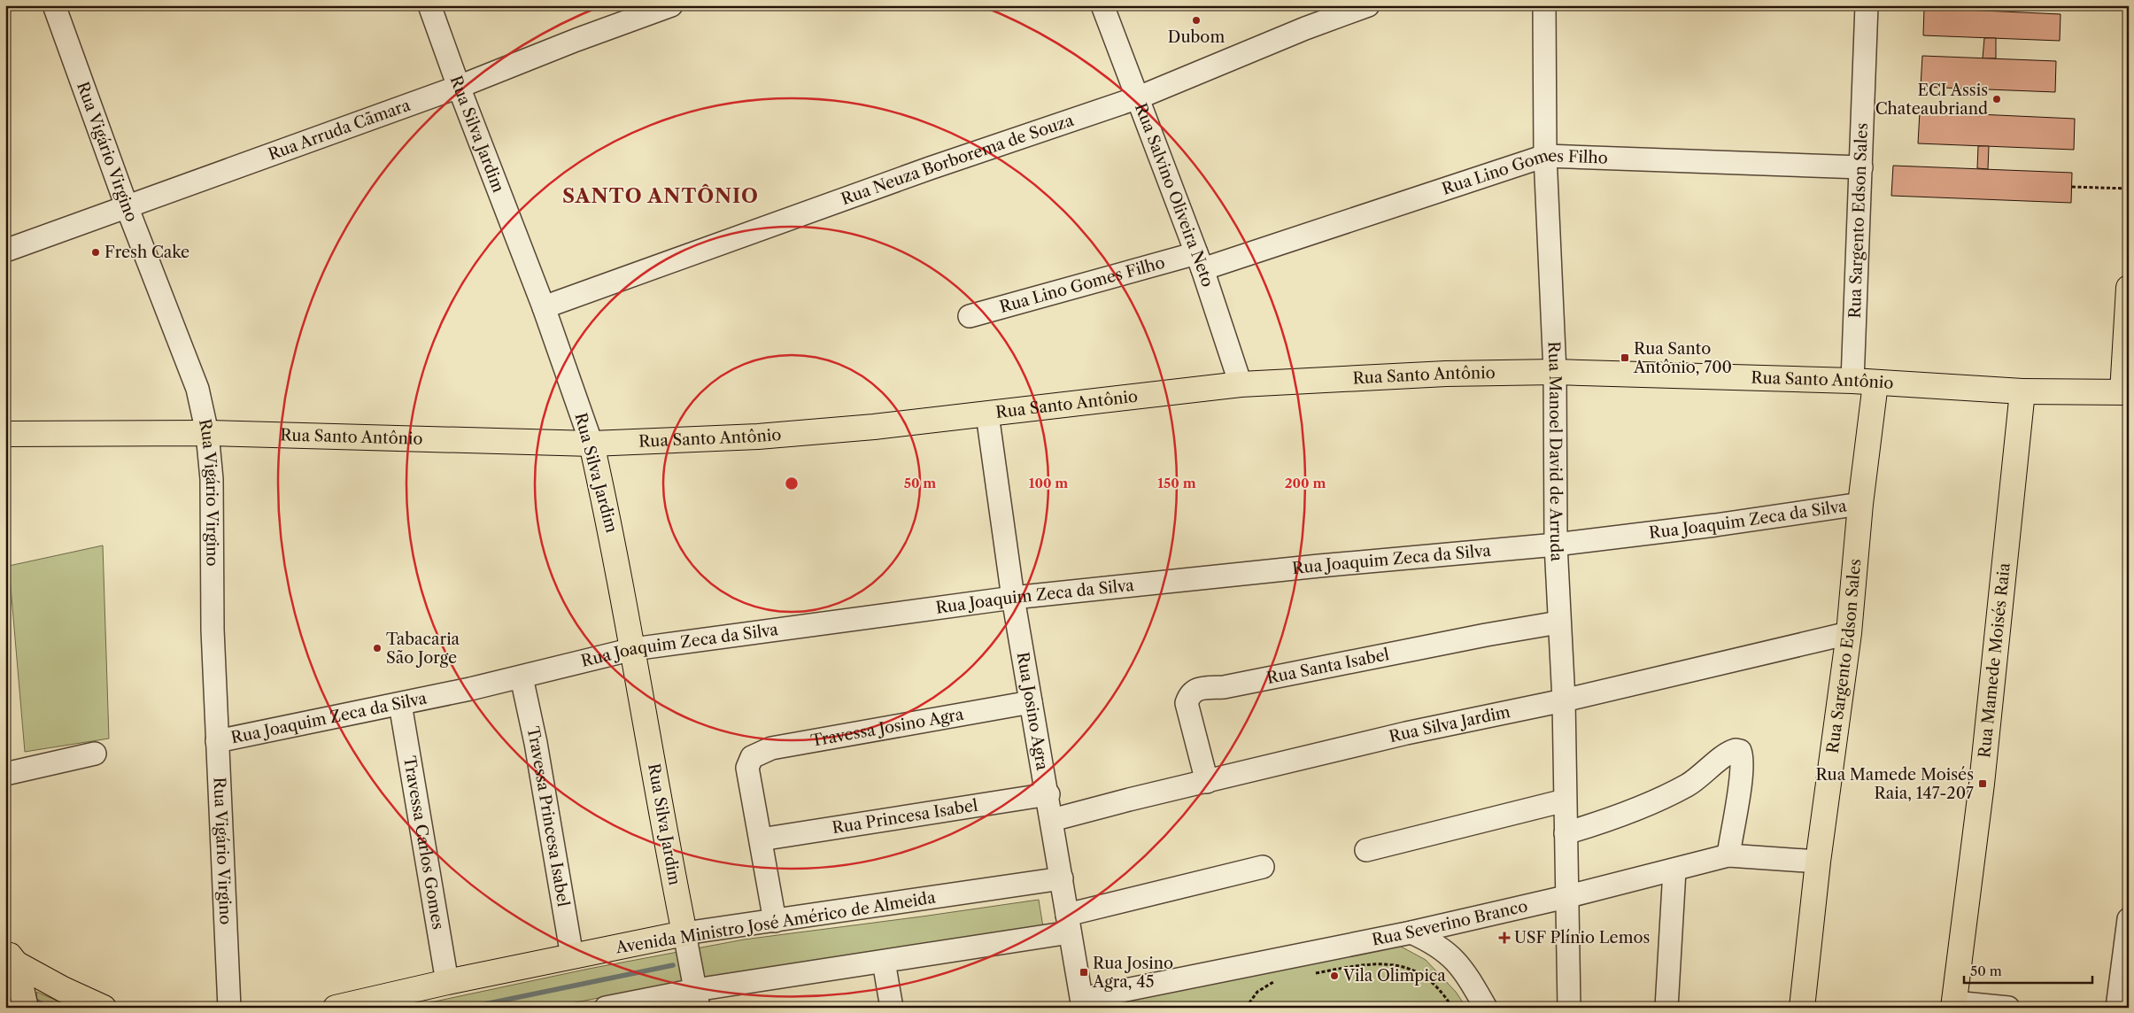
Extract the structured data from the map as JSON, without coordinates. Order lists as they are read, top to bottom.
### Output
{
  "streets": {
    "main road": [
      "Rua Silva Jardim",
      "Rua Sargento Edson Sales",
      "Rua Santo Antônio",
      "Rua Mamede Moisés Raia",
      "Avenida Ministro José Américo de Almeida"
    ],
    "street": [
      "Rua Arruda Cãmara",
      "Rua Vigário Virgino",
      "Rua Neuza Borborema de Souza",
      "Rua Lino Gomes Filho",
      "Rua Salvino Oliveira Neto",
      "Rua Manoel David de Arruda",
      "Rua Joaquim Zeca da Silva",
      "Rua Santa Isabel",
      "Rua Josino Agra",
      "Travessa Josino Agra",
      "Travessa Princesa Isabel",
      "Rua Princesa Isabel",
      "Travessa Carlos Gomes",
      "Rua Severino Branco"
    ]
  },
  "crossings": [
    ["Rua Arruda Cãmara", "Rua Silva Jardim"],
    ["Rua Arruda Cãmara", "Rua Vigário Virgino"],
    ["Rua Silva Jardim", "Rua Neuza Borborema de Souza"],
    ["Rua Silva Jardim", "Rua Sargento Edson Sales"],
    ["Rua Silva Jardim", "Rua Santo Antônio"],
    ["Rua Silva Jardim", "Rua Manoel David de Arruda"],
    ["Rua Silva Jardim", "Rua Joaquim Zeca da Silva"],
    ["Rua Silva Jardim", "Rua Santa Isabel"],
    ["Rua Silva Jardim", "Rua Josino Agra"],
    ["Rua Silva Jardim", "Avenida Ministro José Américo de Almeida"],
    ["Rua Vigário Virgino", "Rua Santo Antônio"],
    ["Rua Vigário Virgino", "Rua Joaquim Zeca da Silva"],
    ["Rua Neuza Borborema de Souza", "Rua Salvino Oliveira Neto"],
    ["Rua Lino Gomes Filho", "Rua Salvino Oliveira Neto"],
    ["Rua Lino Gomes Filho", "Rua Sargento Edson Sales"],
    ["Rua Lino Gomes Filho", "Rua Manoel David de Arruda"],
    ["Rua Salvino Oliveira Neto", "Rua Santo Antônio"],
    ["Rua Sargento Edson Sales", "Rua Santo Antônio"],
    ["Rua Sargento Edson Sales", "Rua Joaquim Zeca da Silva"],
    ["Rua Sargento Edson Sales", "Rua Severino Branco"],
    ["Rua Santo Antônio", "Rua Manoel David de Arruda"],
    ["Rua Santo Antônio", "Rua Mamede Moisés Raia"],
    ["Rua Santo Antônio", "Rua Josino Agra"],
    ["Rua Manoel David de Arruda", "Rua Joaquim Zeca da Silva"],
    ["Rua Manoel David de Arruda", "Rua Santa Isabel"],
    ["Rua Manoel David de Arruda", "Rua Severino Branco"],
    ["Rua Joaquim Zeca da Silva", "Rua Josino Agra"],
    ["Rua Joaquim Zeca da Silva", "Travessa Princesa Isabel"],
    ["Rua Joaquim Zeca da Silva", "Travessa Carlos Gomes"],
    ["Rua Josino Agra", "Travessa Josino Agra"],
    ["Rua Josino Agra", "Rua Princesa Isabel"],
    ["Rua Josino Agra", "Avenida Ministro José Américo de Almeida"],
    ["Rua Josino Agra", "Rua Severino Branco"],
    ["Travessa Josino Agra", "Rua Princesa Isabel"],
    ["Travessa Princesa Isabel", "Avenida Ministro José Américo de Almeida"],
    ["Travessa Carlos Gomes", "Avenida Ministro José Américo de Almeida"]
  ],
  "districts": ["SANTO ANTÔNIO"],
  "places": {
    "other": [
      "Dubom",
      "ECI Assis Chateaubriand",
      "Fresh Cake",
      "Tabacaria São Jorge",
      "Vila Olimpica"
    ],
    "transit": ["Rua Santo Antônio, 700", "Rua Mamede Moisés Raia, 147-207", "Rua Josino Agra, 45"],
    "health": ["USF Plínio Lemos"]
  },
  "scale_bar": "50 m",
  "rings": [
    "50 m",
    "100 m",
    "150 m",
    "200 m"
  ]
}
